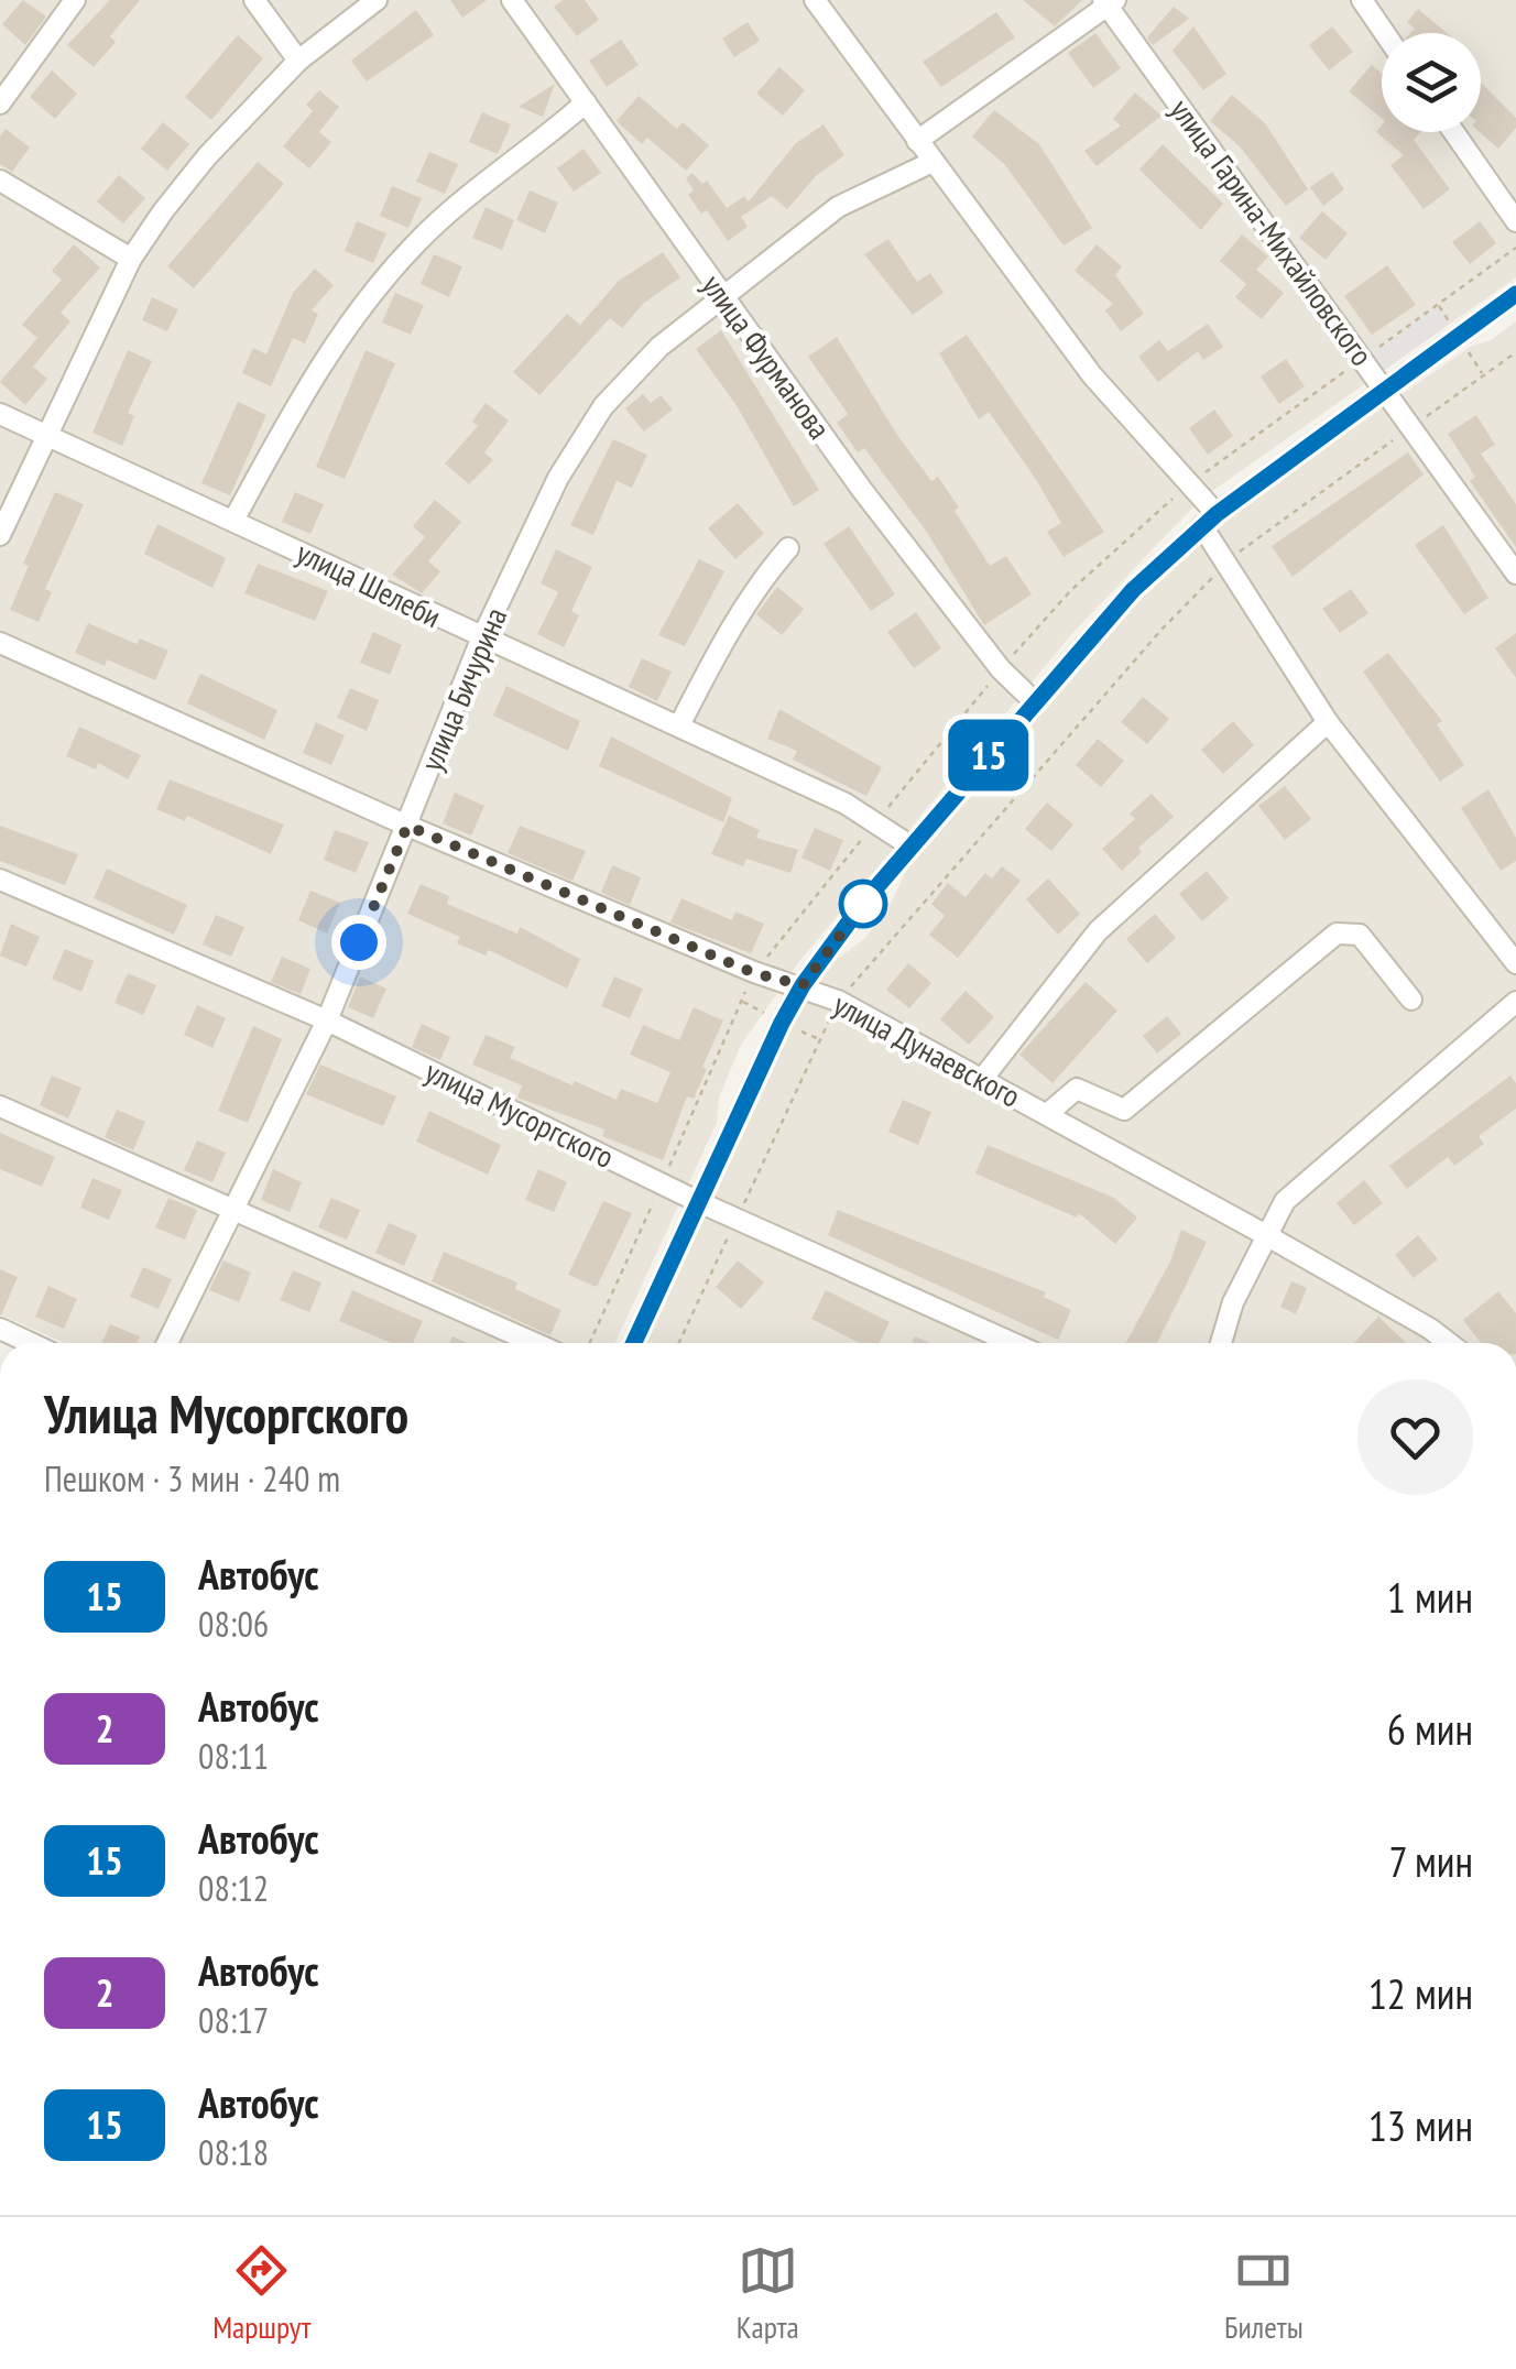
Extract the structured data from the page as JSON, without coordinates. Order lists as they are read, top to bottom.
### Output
{
  "streets": {
    "street": [
      "улица Гарина-Михайловского",
      "улица Фурманова",
      "улица Шелеби",
      "улица Бичурина",
      "улица Дунаевского",
      "улица Мусоргского"
    ]
  },
  "crossings": [
    ["улица Фурманова", "улица Бичурина"],
    ["улица Шелеби", "улица Бичурина"],
    ["улица Бичурина", "улица Дунаевского"],
    ["улица Бичурина", "улица Мусоргского"]
  ],
  "lines": ["bus line 15"],
  "page": {
    "on_map": "15",
    "heading": ["Улица Мусоргского", "Пешком · 3 мин · 240 m"],
    "list": [
      {
        "mark": "15",
        "name": "Автобус",
        "note": "08:06",
        "value": "1 мин"
      },
      {
        "mark": "2",
        "name": "Автобус",
        "note": "08:11",
        "value": "6 мин"
      },
      {
        "mark": "15",
        "name": "Автобус",
        "note": "08:12",
        "value": "7 мин"
      },
      {
        "mark": "2",
        "name": "Автобус",
        "note": "08:17",
        "value": "12 мин"
      },
      {
        "mark": "15",
        "name": "Автобус",
        "note": "08:18",
        "value": "13 мин"
      }
    ],
    "tabs": ["Маршрут", "Карта", "Билеты"]
  }
}
